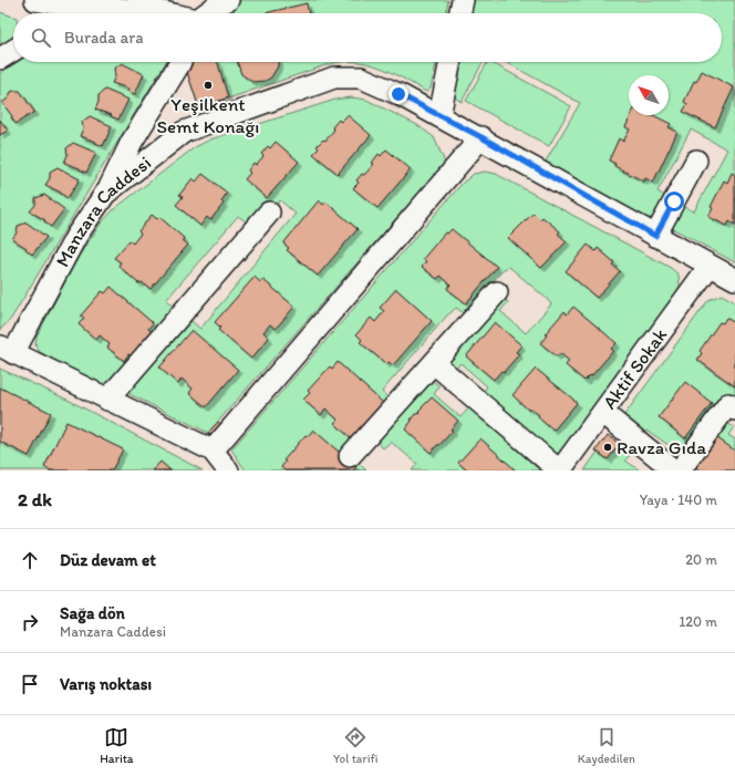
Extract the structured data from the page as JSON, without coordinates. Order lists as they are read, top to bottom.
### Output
{
  "streets": {
    "street": ["Manzara Caddesi", "Aktif Sokak"]
  },
  "crossings": [
    ["Manzara Caddesi", "Aktif Sokak"]
  ],
  "places": ["Yeşilkent Semt Konağı", "Ravza Gıda"],
  "north": "top left",
  "page": {
    "search": "Burada ara",
    "heading": ["2 dk", "Yaya · 140 m"],
    "list": [
      ["Düz devam et", "20 m"],
      ["Sağa dön", "Manzara Caddesi", "120 m"],
      "Varış noktası"
    ],
    "nav": ["Harita", "Yol tarifi", "Kaydedilen"]
  }
}
